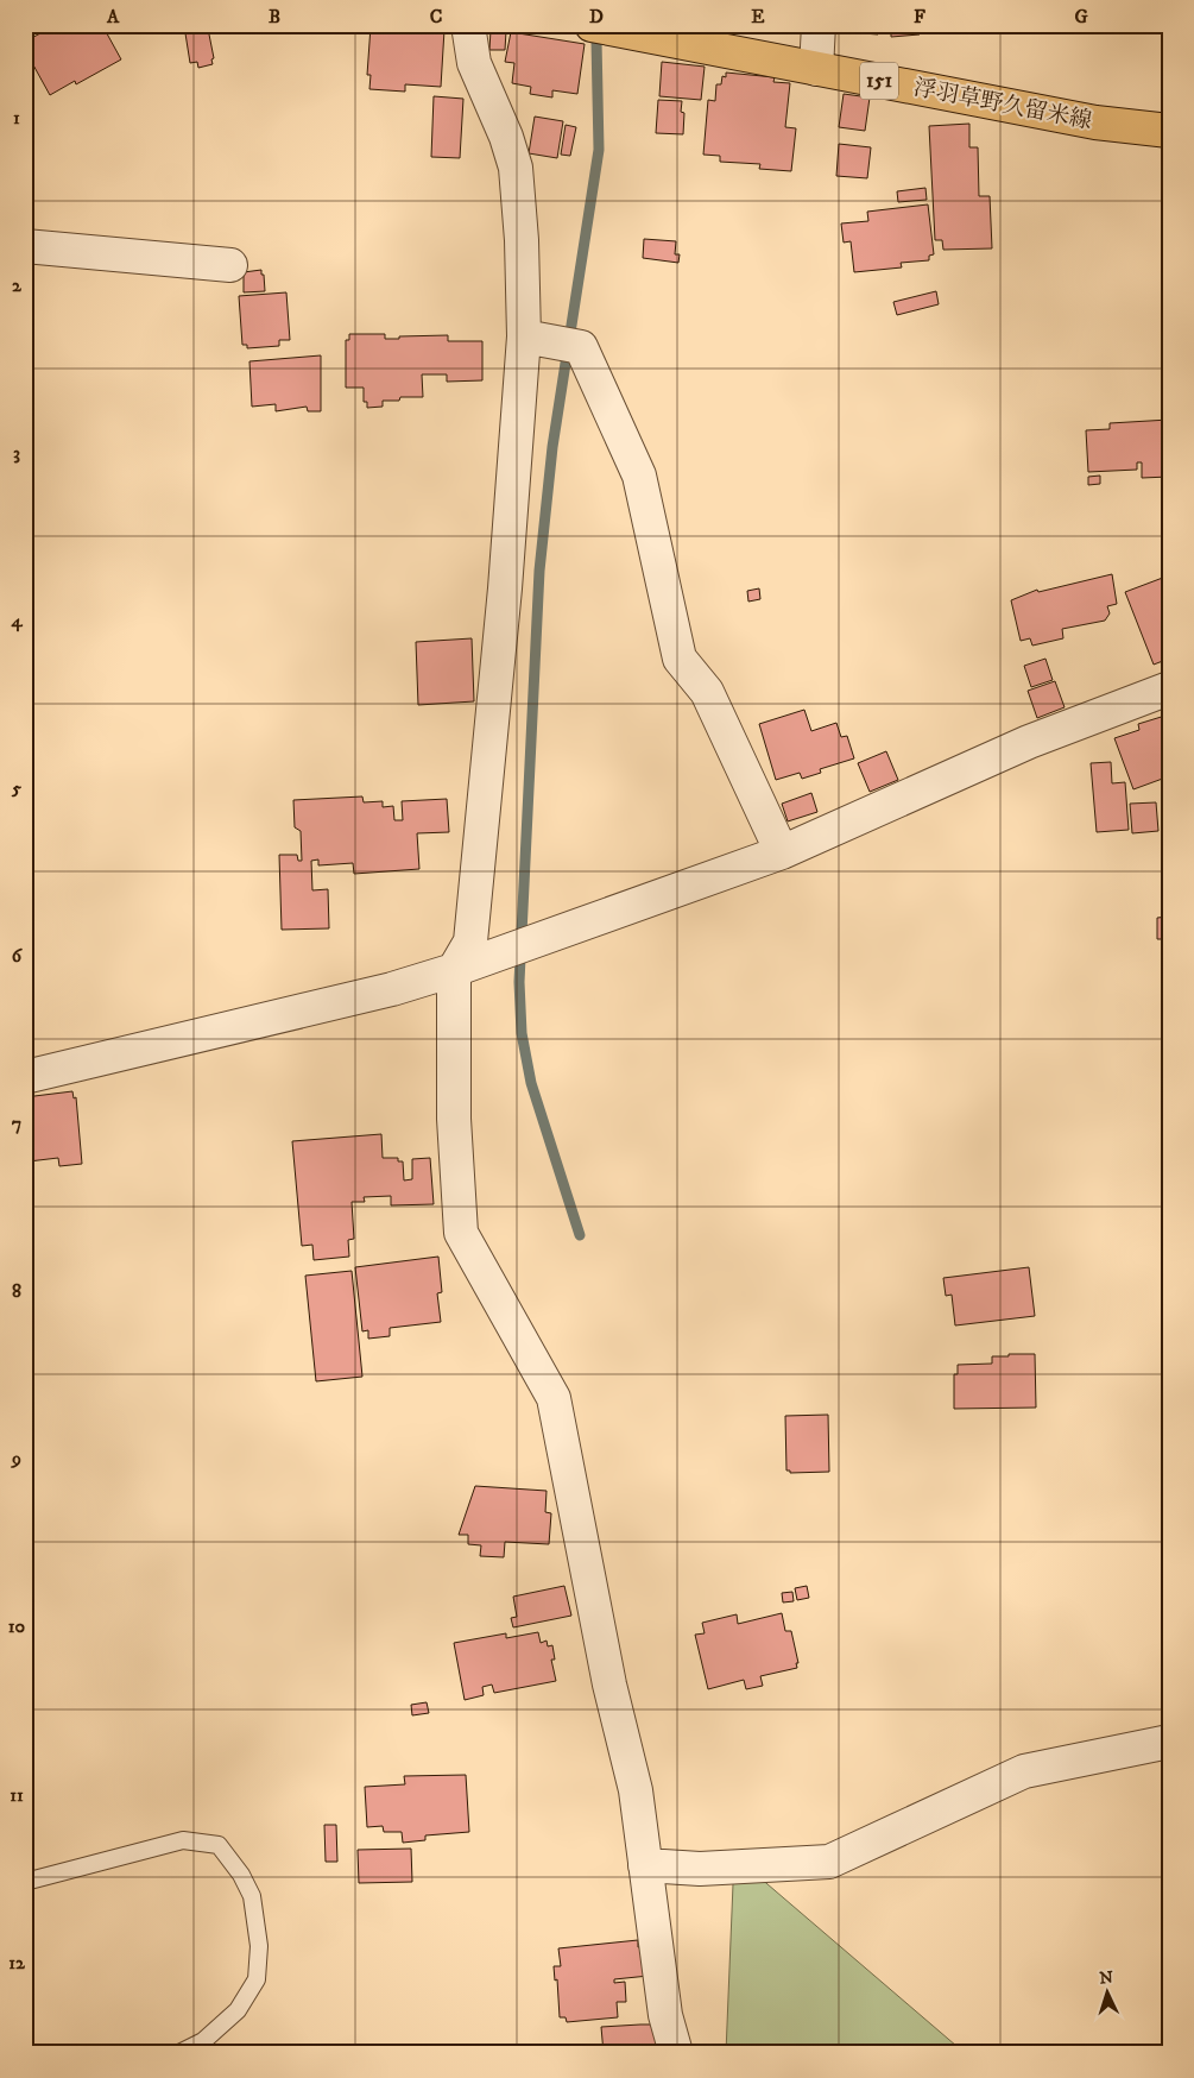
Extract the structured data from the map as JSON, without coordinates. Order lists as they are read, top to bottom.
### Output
{
  "streets": {
    "main road": ["151", "浮羽草野久留米線"]
  },
  "north": "top",
  "grid": {
    "columns": [
      "A",
      "B",
      "C",
      "D",
      "E",
      "F",
      "G"
    ],
    "rows": [
      "1",
      "2",
      "3",
      "4",
      "5",
      "6",
      "7",
      "8",
      "9",
      "10",
      "11",
      "12"
    ]
  }
}
